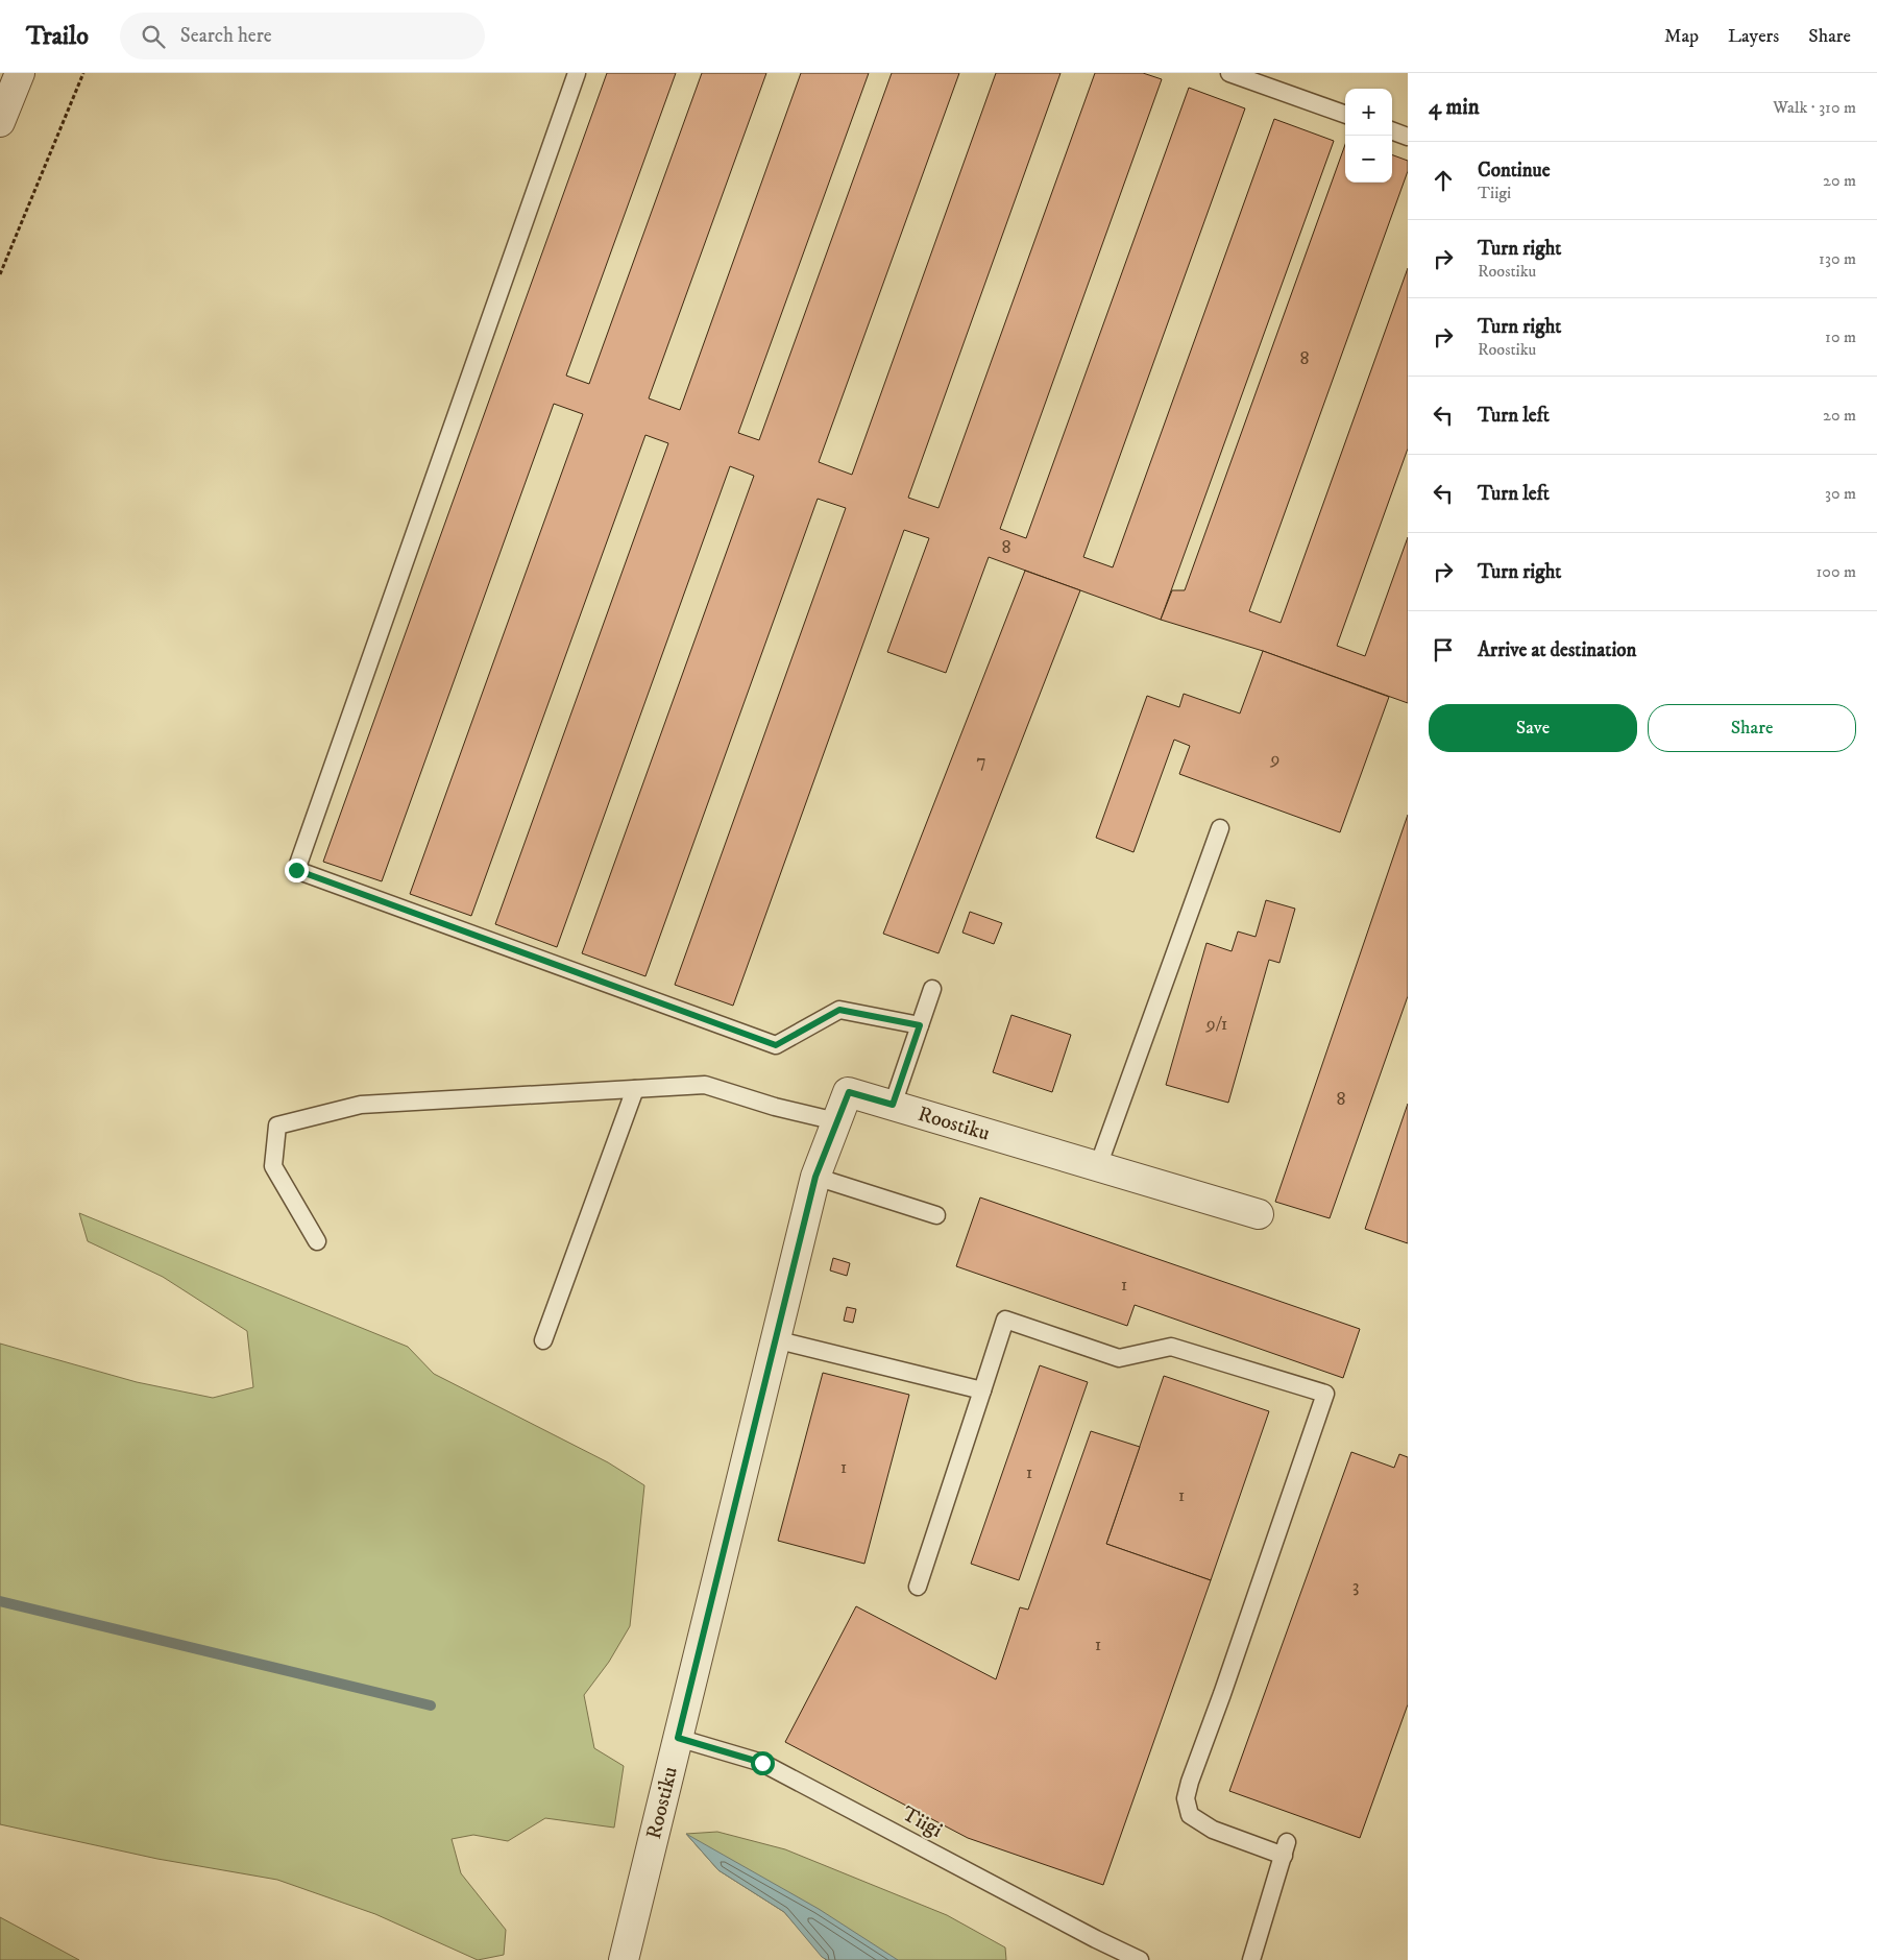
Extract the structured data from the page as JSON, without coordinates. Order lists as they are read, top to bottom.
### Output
{
  "streets": {
    "street": ["Roostiku"],
    "lane": ["Tiigi"]
  },
  "crossings": [
    ["Roostiku", "Tiigi"]
  ],
  "house_numbers": [
    "8",
    "8",
    "9",
    "7",
    "9/1",
    "8",
    "1",
    "1",
    "1",
    "1",
    "3",
    "1"
  ],
  "page": {
    "header": "Trailo",
    "search": "Search here",
    "nav": ["Map", "Layers", "Share"],
    "heading": ["4 min", "Walk · 310 m"],
    "map_buttons": ["+", "−"],
    "list": [
      ["Continue", "Tiigi", "20 m"],
      ["Turn right", "Roostiku", "130 m"],
      ["Turn right", "Roostiku", "10 m"],
      ["Turn left", "20 m"],
      ["Turn left", "30 m"],
      ["Turn right", "100 m"],
      "Arrive at destination"
    ],
    "buttons": ["Save", "Share"]
  }
}
